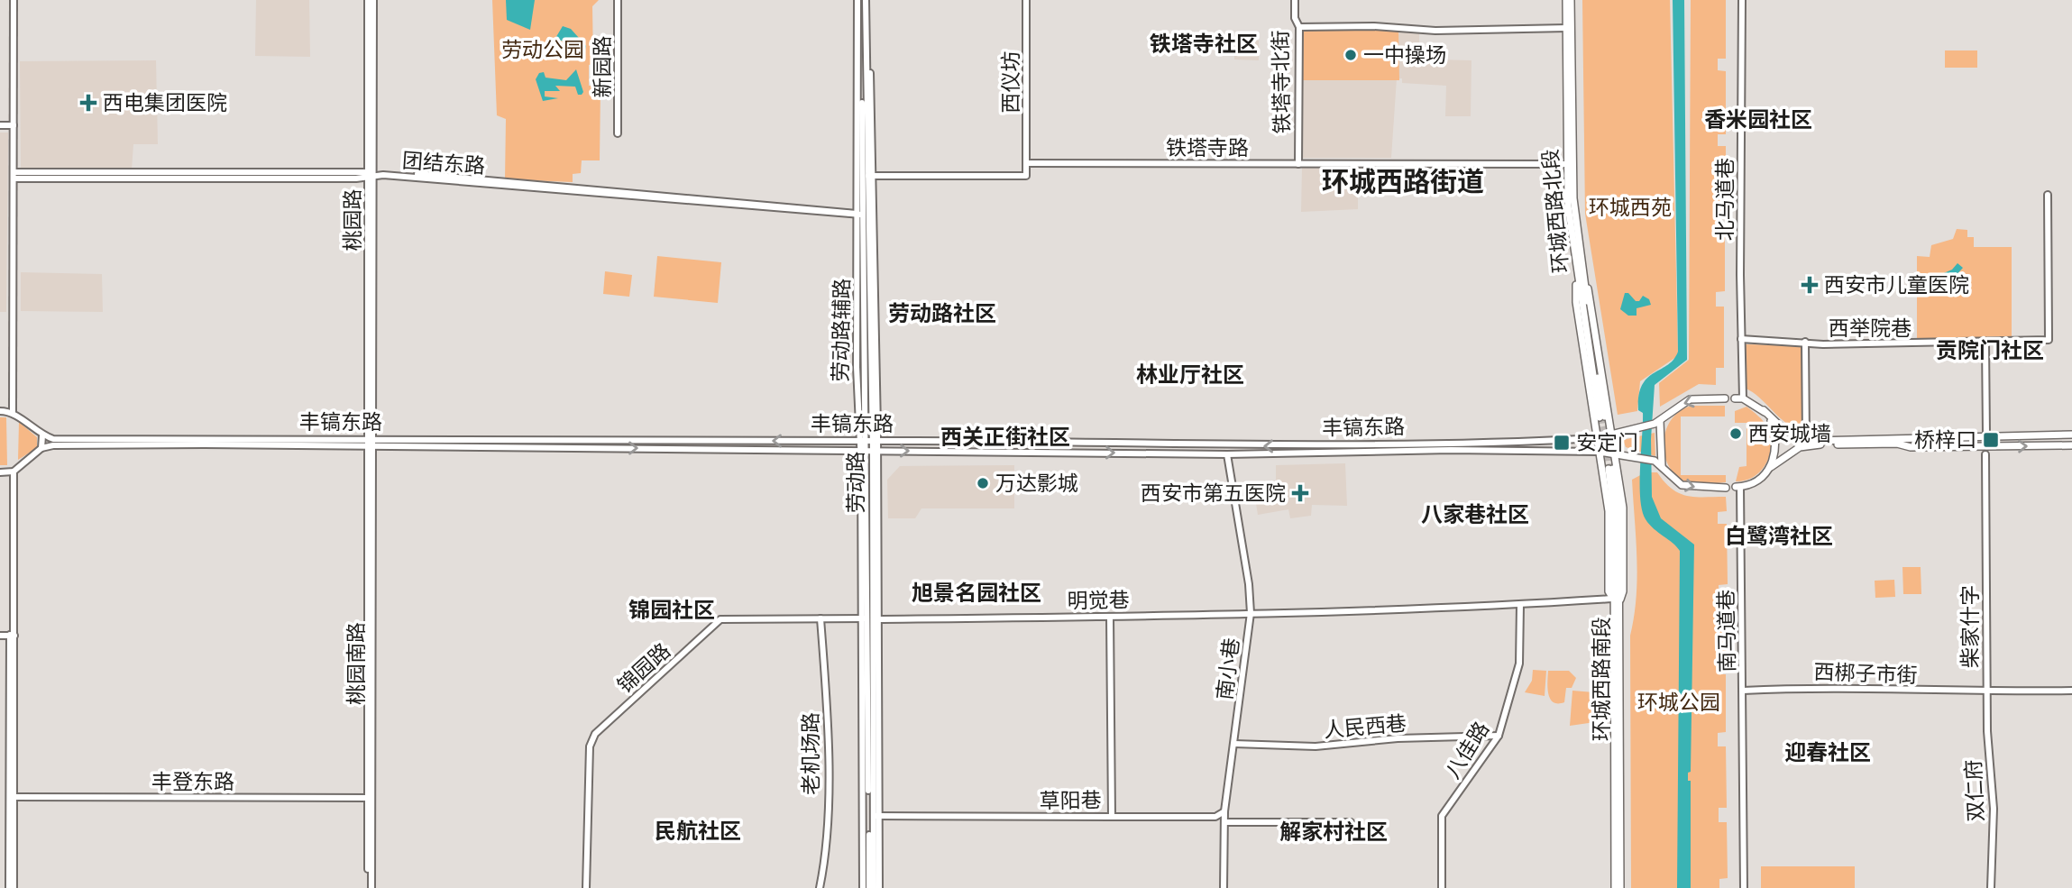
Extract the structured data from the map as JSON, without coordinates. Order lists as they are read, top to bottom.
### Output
{
  "streets": {
    "main road": ["环城西路北段", "丰镐东路", "环城西路南段"],
    "street": [
      "新园路",
      "西仪坊",
      "铁塔寺北街",
      "铁塔寺路",
      "团结东路",
      "北马道巷",
      "桃园路",
      "西举院巷",
      "劳动路辅路",
      "劳动路",
      "明觉巷",
      "柴家什字",
      "南马道巷",
      "桃园南路",
      "锦园路",
      "南小巷",
      "西梆子市街",
      "人民西巷",
      "八佳路",
      "老机场路",
      "丰登东路",
      "双仁府",
      "草阳巷"
    ]
  },
  "crossings": [
    ["西仪坊", "铁塔寺路"],
    ["铁塔寺北街", "铁塔寺路"],
    ["铁塔寺路", "环城西路北段"],
    ["团结东路", "桃园路"],
    ["团结东路", "劳动路辅路"],
    ["团结东路", "劳动路"],
    ["北马道巷", "西举院巷"],
    ["桃园路", "丰镐东路"],
    ["桃园路", "桃园南路"],
    ["劳动路辅路", "丰镐东路"],
    ["劳动路辅路", "劳动路"],
    ["劳动路辅路", "明觉巷"],
    ["劳动路辅路", "锦园路"],
    ["劳动路辅路", "草阳巷"],
    ["丰镐东路", "劳动路"],
    ["丰镐东路", "桃园南路"],
    ["丰镐东路", "南小巷"],
    ["劳动路", "明觉巷"],
    ["劳动路", "锦园路"],
    ["劳动路", "草阳巷"],
    ["明觉巷", "锦园路"],
    ["明觉巷", "南小巷"],
    ["明觉巷", "草阳巷"],
    ["柴家什字", "西梆子市街"],
    ["柴家什字", "双仁府"],
    ["南马道巷", "西梆子市街"],
    ["桃园南路", "丰登东路"],
    ["锦园路", "老机场路"],
    ["南小巷", "人民西巷"],
    ["西梆子市街", "双仁府"],
    ["人民西巷", "八佳路"]
  ],
  "districts": [
    "铁塔寺社区",
    "香米园社区",
    "环城西路街道",
    "劳动路社区",
    "贡院门社区",
    "林业厅社区",
    "西关正街社区",
    "八家巷社区",
    "白鹭湾社区",
    "旭景名园社区",
    "锦园社区",
    "迎春社区",
    "民航社区",
    "解家村社区"
  ],
  "parks": ["劳动公园", "环城西苑", "环城公园"],
  "places": {
    "other": ["一中操场", "西安城墙", "万达影城"],
    "health": ["西电集团医院", "西安市儿童医院", "西安市第五医院"],
    "transit": ["桥梓口", "安定门"]
  }
}
